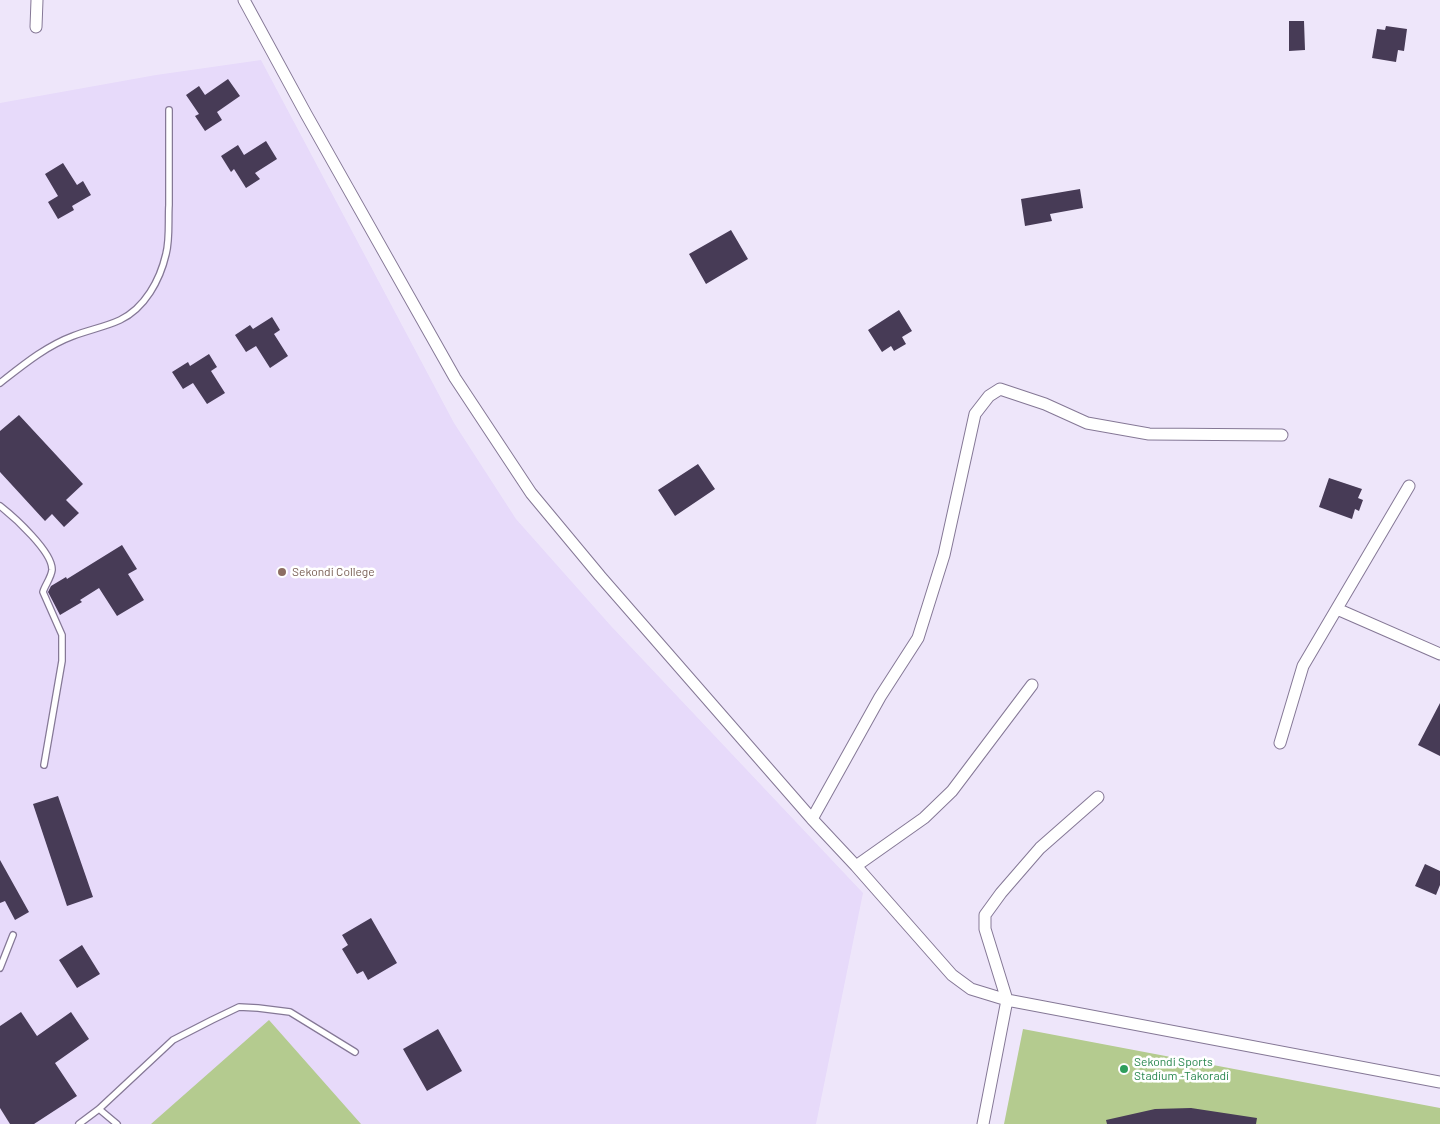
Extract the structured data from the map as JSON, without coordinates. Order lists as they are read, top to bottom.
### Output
{
  "places": ["Sekondi College", "Sekondi Sports Stadium -Takoradi"]
}
